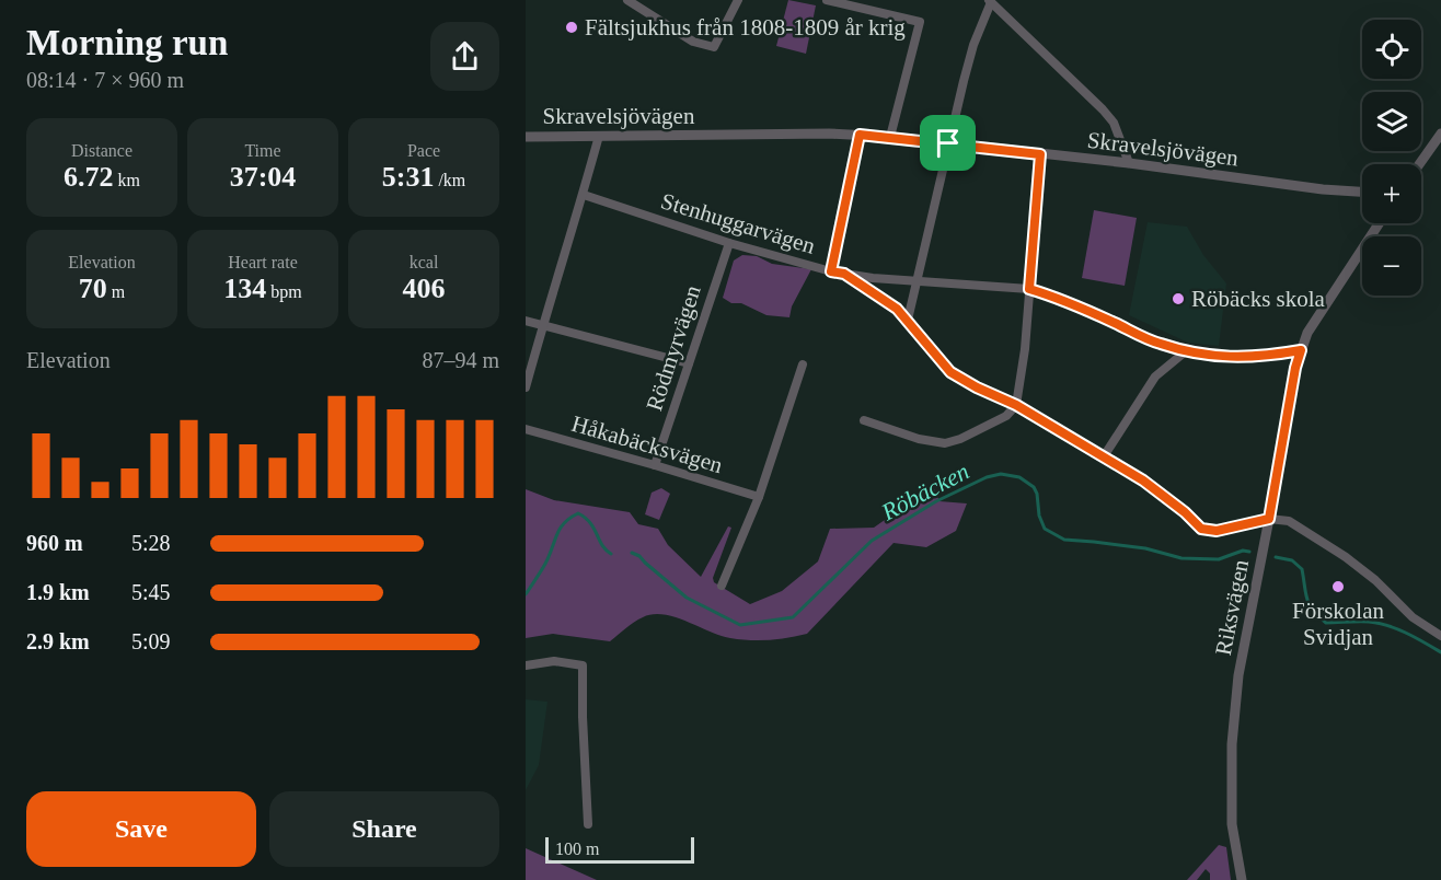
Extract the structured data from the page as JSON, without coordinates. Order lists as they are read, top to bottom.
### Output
{
  "streets": {
    "street": [
      "Skravelsjövägen",
      "Stenhuggarvägen",
      "Rödmyrvägen",
      "Håkabäcksvägen",
      "Riksvägen"
    ]
  },
  "crossings": [
    ["Stenhuggarvägen", "Rödmyrvägen"],
    ["Stenhuggarvägen", "Riksvägen"],
    ["Rödmyrvägen", "Håkabäcksvägen"]
  ],
  "water": ["Röbäcken"],
  "places": ["Fältsjukhus från 1808-1809 år krig", "Röbäcks skola", "Förskolan Svidjan"],
  "scale_bar": "100 m",
  "page": {
    "heading": ["Morning run", "08:14 · 7 × 960 m"],
    "map_buttons": ["+", "−"],
    "stats": [
      ["Distance", "6.72 km"],
      ["Time", "37:04"],
      ["Pace", "5:31 /km"],
      ["Elevation", "70 m"],
      ["Heart rate", "134 bpm"],
      ["kcal", "406"]
    ],
    "chart": ["Elevation", "87–94 m"],
    "list": [
      {
        "name": "960 m",
        "note": "5:28"
      },
      {
        "name": "1.9 km",
        "note": "5:45"
      },
      {
        "name": "2.9 km",
        "note": "5:09"
      }
    ],
    "buttons": ["Save", "Share"],
    "scale": "100 m"
  }
}
